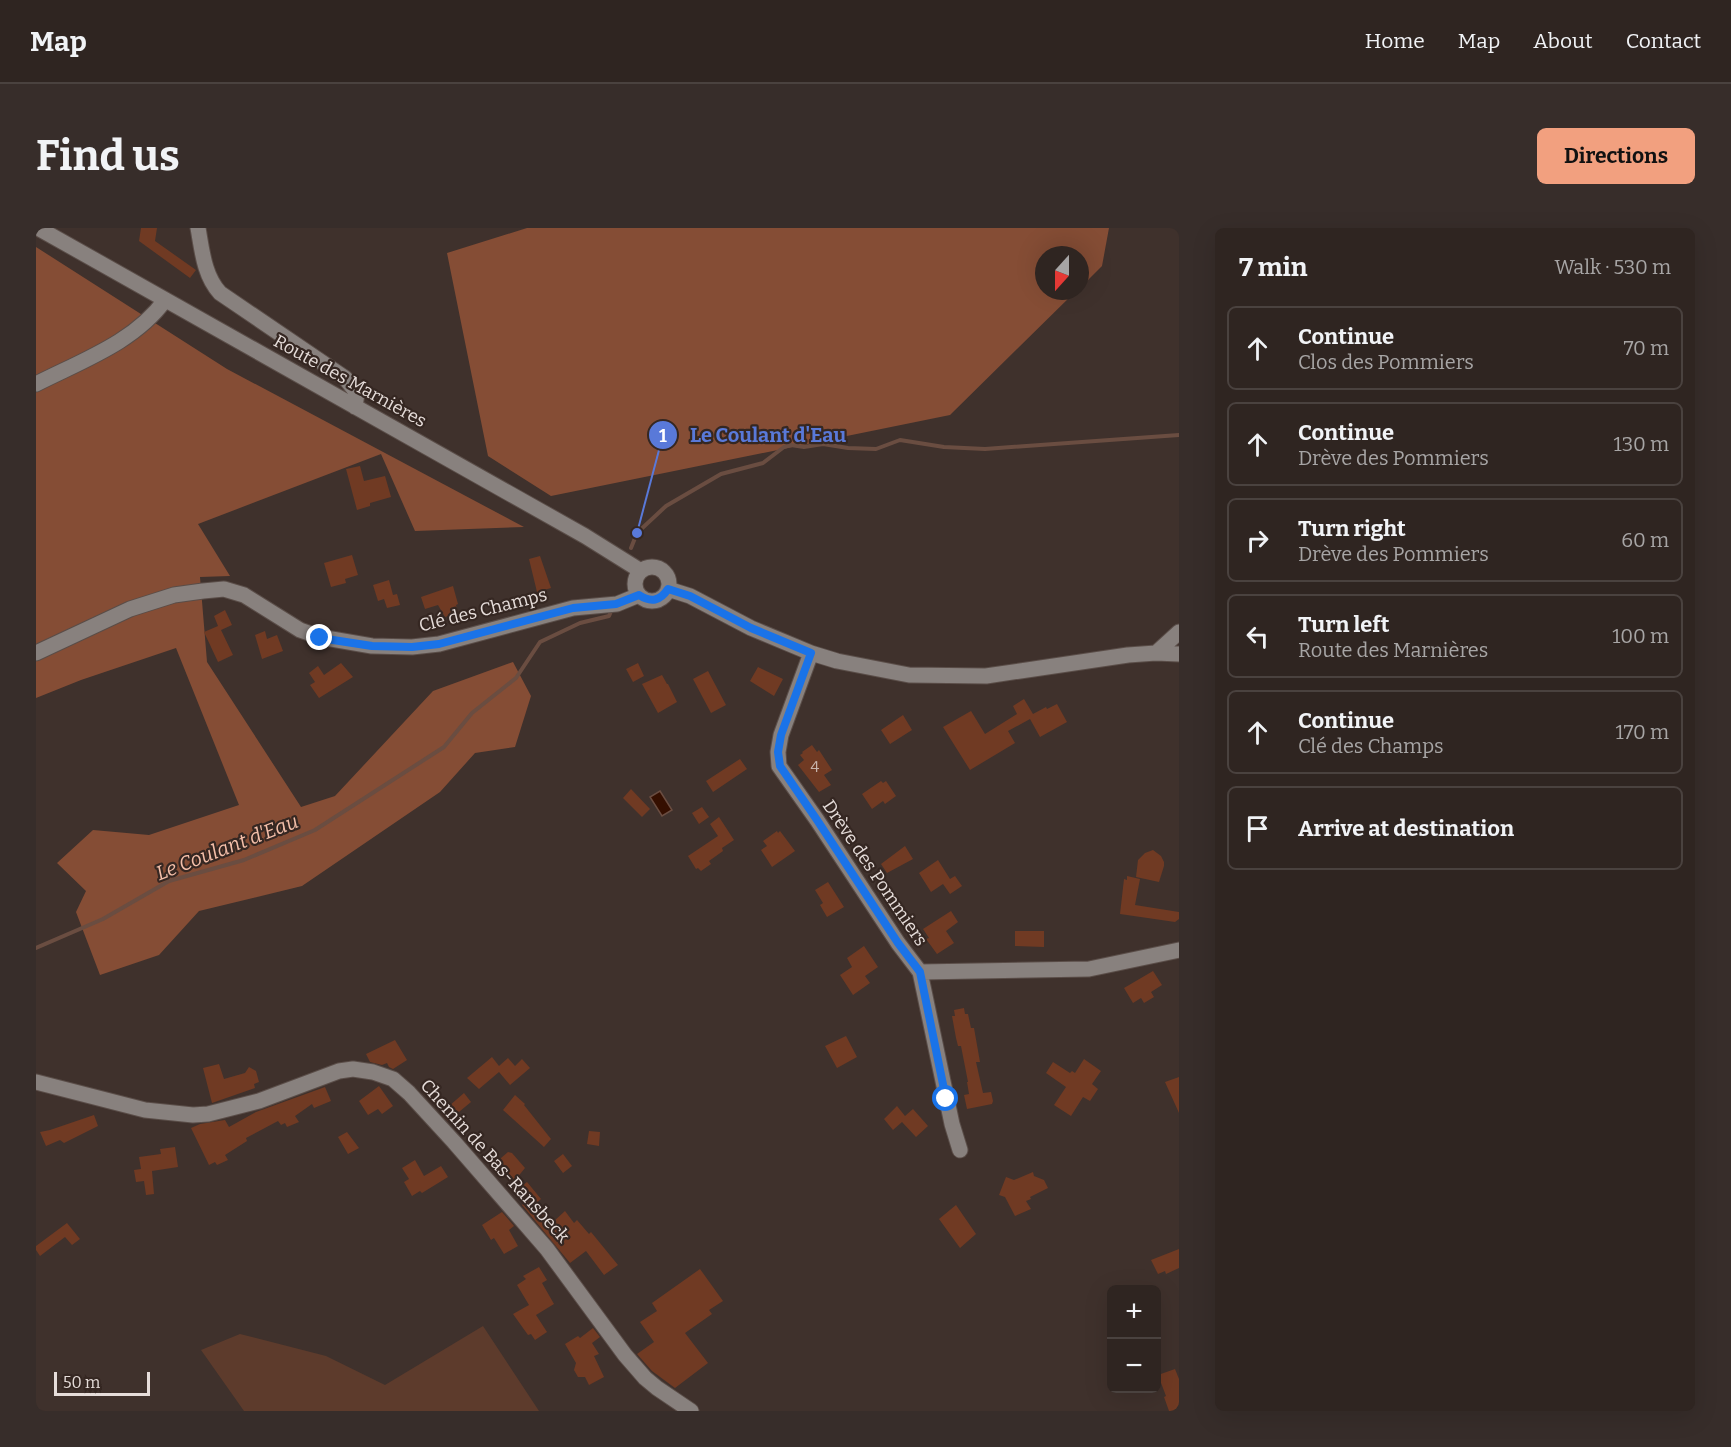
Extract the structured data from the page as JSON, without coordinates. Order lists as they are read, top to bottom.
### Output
{
  "streets": {
    "street": [
      "Route des Marnières",
      "Clé des Champs",
      "Drève des Pommiers",
      "Chemin de Bas-Ransbeck"
    ]
  },
  "crossings": [
    ["Route des Marnières", "Clé des Champs"]
  ],
  "water": ["Le Coulant d'Eau"],
  "places": ["Le Coulant d'Eau"],
  "house_numbers": ["4"],
  "scale_bar": "50 m",
  "north": "bottom",
  "page": {
    "header": "Map",
    "nav": [
      "Home",
      "Map",
      "About",
      "Contact"
    ],
    "buttons": "Directions",
    "title": "Find us",
    "heading": ["7 min", "Walk · 530 m"],
    "list": [
      ["Continue", "Clos des Pommiers", "70 m"],
      ["Continue", "Drève des Pommiers", "130 m"],
      ["Turn right", "Drève des Pommiers", "60 m"],
      ["Turn left", "Route des Marnières", "100 m"],
      ["Continue", "Clé des Champs", "170 m"],
      "Arrive at destination"
    ],
    "map_buttons": ["+", "−"],
    "scale": "50 m"
  }
}
